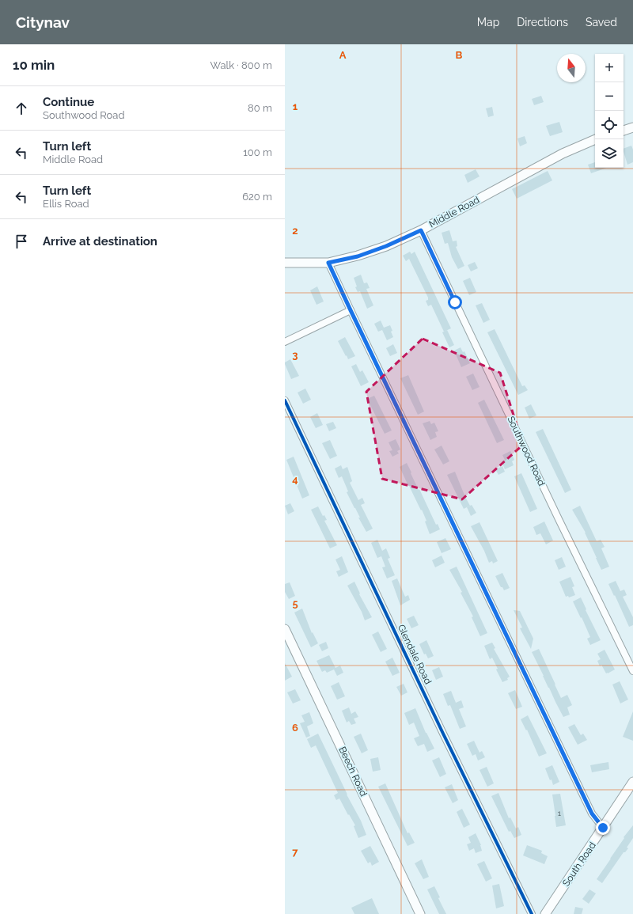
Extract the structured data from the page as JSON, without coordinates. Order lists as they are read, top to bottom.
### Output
{
  "streets": {
    "street": [
      "Middle Road",
      "Southwood Road",
      "Glendale Road",
      "Beech Road",
      "South Road"
    ]
  },
  "crossings": [
    ["Middle Road", "Southwood Road"]
  ],
  "house_numbers": ["1"],
  "north": "top",
  "page": {
    "header": "Citynav",
    "nav": ["Map", "Directions", "Saved"],
    "heading": ["10 min", "Walk · 800 m"],
    "map_buttons": ["+", "−"],
    "list": [
      ["Continue", "Southwood Road", "80 m"],
      ["Turn left", "Middle Road", "100 m"],
      ["Turn left", "Ellis Road", "620 m"],
      "Arrive at destination"
    ]
  },
  "grid": {
    "columns": ["A", "B"],
    "rows": [
      "1",
      "2",
      "3",
      "4",
      "5",
      "6",
      "7"
    ]
  }
}
